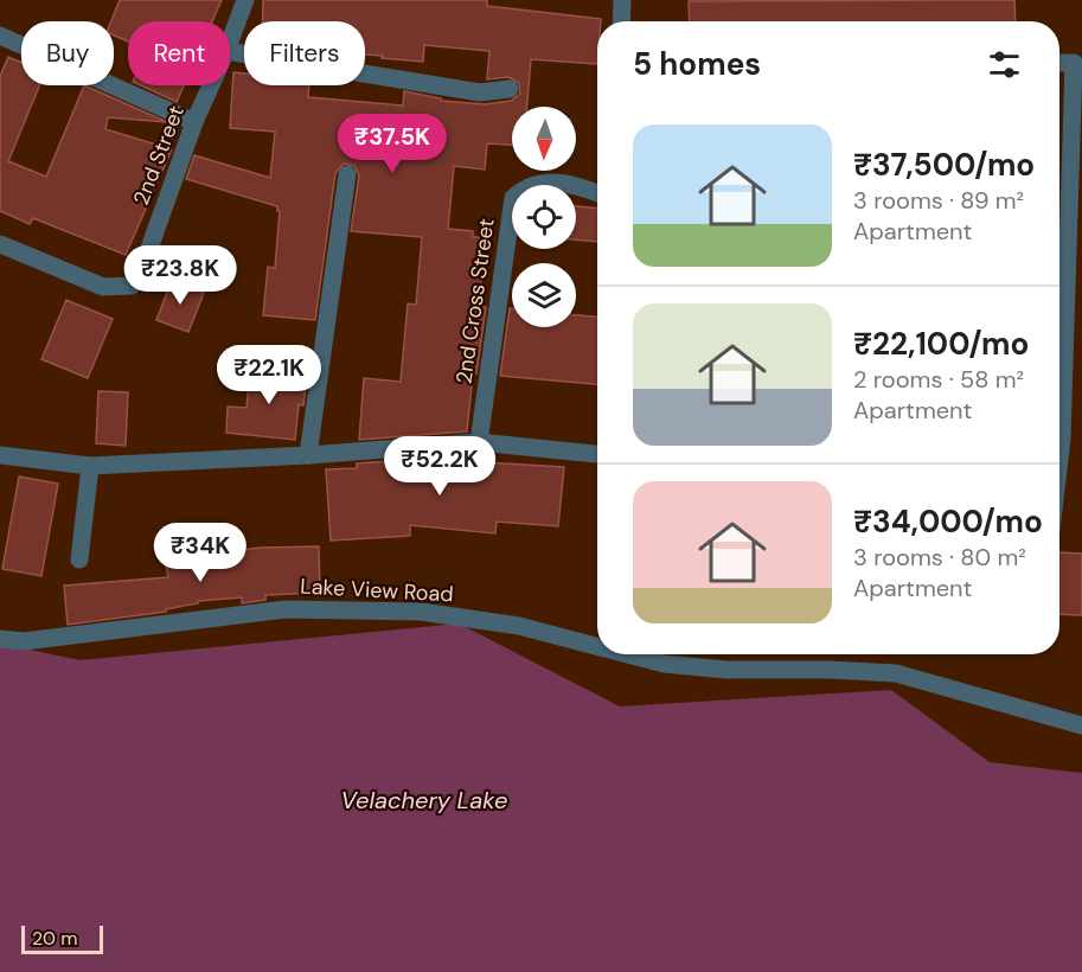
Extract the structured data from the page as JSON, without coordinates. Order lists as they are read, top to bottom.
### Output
{
  "streets": {
    "street": ["2nd Street", "2nd Cross Street", "Lake View Road"]
  },
  "water": ["Velachery Lake"],
  "scale_bar": "20 m",
  "north": "bottom",
  "page": {
    "chip": ["Buy", "Rent", "Filters"],
    "heading": "5 homes",
    "list": [
      {
        "name": "₹37,500/mo",
        "note": "3 rooms · 89 m² · Apartment"
      },
      {
        "name": "₹22,100/mo",
        "note": "2 rooms · 58 m² · Apartment"
      },
      {
        "name": "₹34,000/mo",
        "note": "3 rooms · 80 m² · Apartment"
      }
    ],
    "price": [
      "₹37.5K",
      "₹23.8K",
      "₹22.1K",
      "₹52.2K",
      "₹34K"
    ],
    "scale": "20 m"
  }
}
